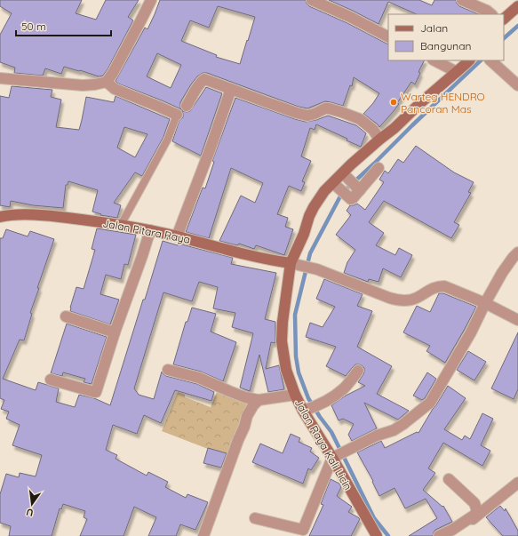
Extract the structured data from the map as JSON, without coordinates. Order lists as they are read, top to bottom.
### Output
{
  "streets": {
    "main road": ["Jalan Pitara Raya", "Jalan Raya Kali Licin"]
  },
  "crossings": [
    ["Jalan Pitara Raya", "Jalan Raya Kali Licin"]
  ],
  "places": ["Warteg HENDRO Pancoran Mas"],
  "legend": ["Jalan", "Bangunan"],
  "scale_bar": "50 m",
  "north": "bottom"
}
